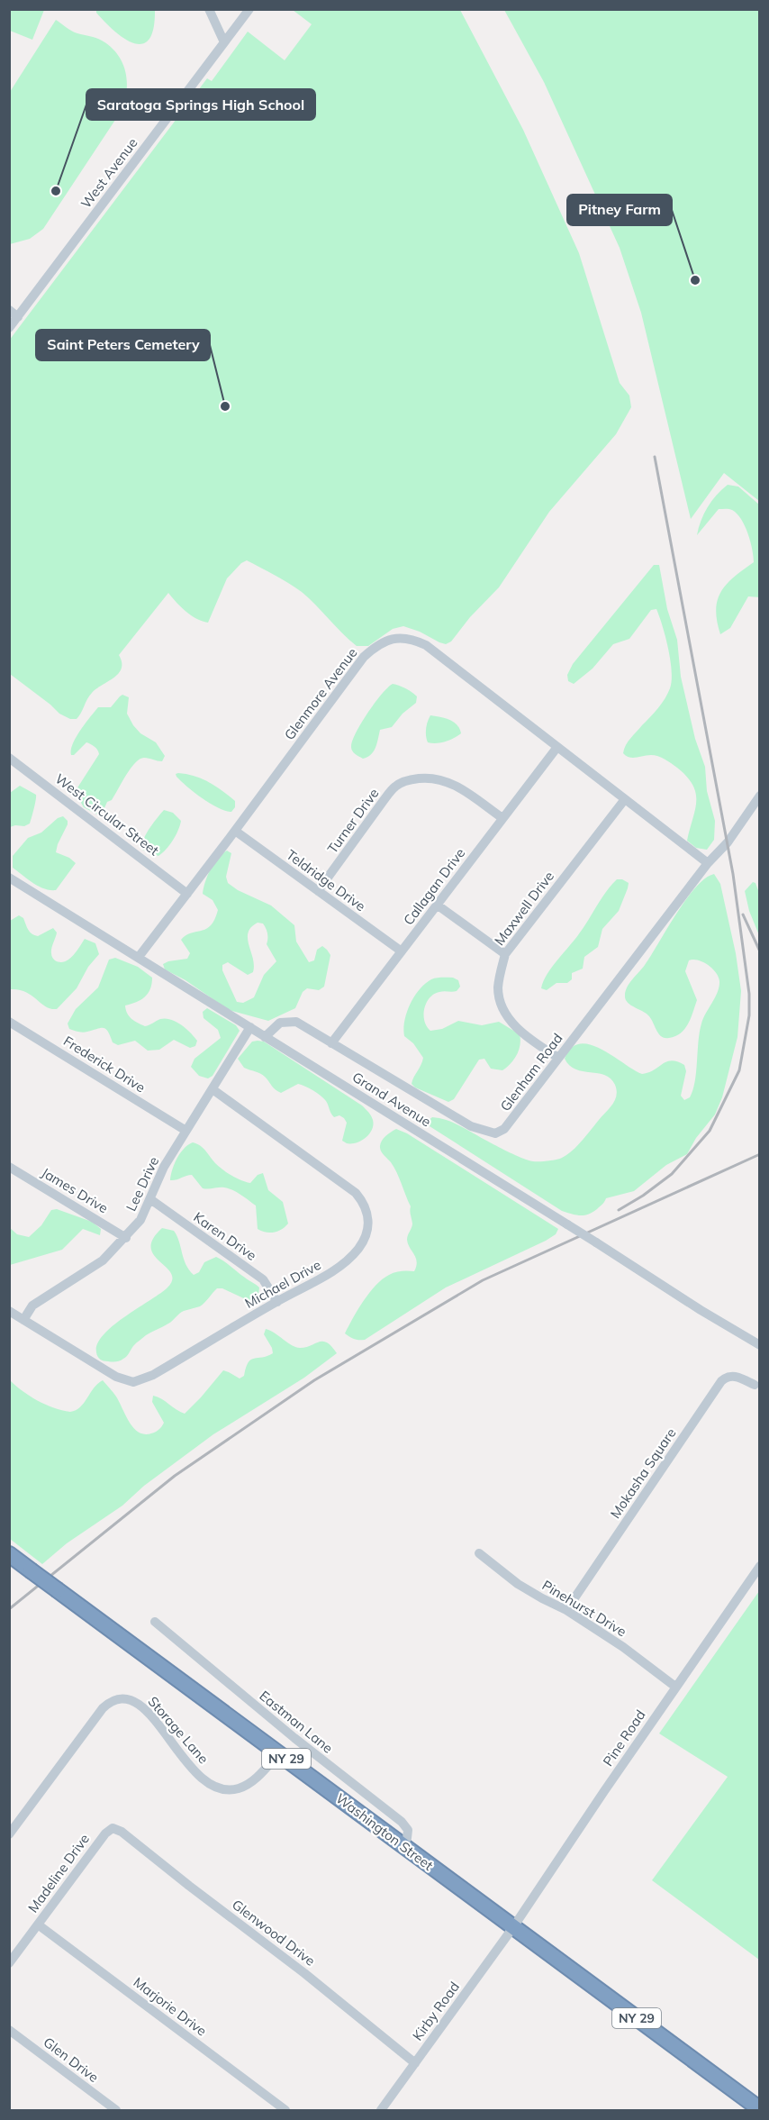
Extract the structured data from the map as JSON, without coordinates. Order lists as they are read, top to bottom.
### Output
{
  "streets": {
    "highway": ["NY 29", "Washington Street"],
    "street": [
      "West Avenue",
      "Glenmore Avenue",
      "West Circular Street",
      "Turner Drive",
      "Teldridge Drive",
      "Callagan Drive",
      "Maxwell Drive",
      "Frederick Drive",
      "Glenham Road",
      "Grand Avenue",
      "Lee Drive",
      "James Drive",
      "Karen Drive",
      "Michael Drive",
      "Mokasha Square",
      "Pinehurst Drive",
      "Eastman Lane",
      "Storage Lane",
      "Pine Road",
      "Madeline Drive",
      "Glenwood Drive",
      "Marjorie Drive",
      "Kirby Road",
      "Glen Drive"
    ]
  },
  "crossings": [
    ["Glenmore Avenue", "West Circular Street"],
    ["Glenmore Avenue", "Teldridge Drive"],
    ["Glenmore Avenue", "Callagan Drive"],
    ["Glenmore Avenue", "Maxwell Drive"],
    ["Glenmore Avenue", "Glenham Road"],
    ["Glenmore Avenue", "Grand Avenue"],
    ["Turner Drive", "Teldridge Drive"],
    ["Turner Drive", "Callagan Drive"],
    ["Teldridge Drive", "Callagan Drive"],
    ["Callagan Drive", "Glenham Road"],
    ["Maxwell Drive", "Glenham Road"],
    ["Frederick Drive", "Lee Drive"],
    ["Glenham Road", "Grand Avenue"],
    ["Grand Avenue", "Lee Drive"],
    ["Lee Drive", "James Drive"],
    ["Lee Drive", "Karen Drive"],
    ["Lee Drive", "Michael Drive"],
    ["Karen Drive", "Michael Drive"],
    ["Mokasha Square", "Pinehurst Drive"],
    ["Pinehurst Drive", "Pine Road"],
    ["Eastman Lane", "Washington Street"],
    ["Storage Lane", "Washington Street"],
    ["Pine Road", "Washington Street"],
    ["Pine Road", "Kirby Road"],
    ["Washington Street", "Kirby Road"],
    ["Madeline Drive", "Glenwood Drive"],
    ["Madeline Drive", "Marjorie Drive"],
    ["Glenwood Drive", "Kirby Road"]
  ],
  "places": ["Saratoga Springs High School", "Pitney Farm", "Saint Peters Cemetery"]
}
